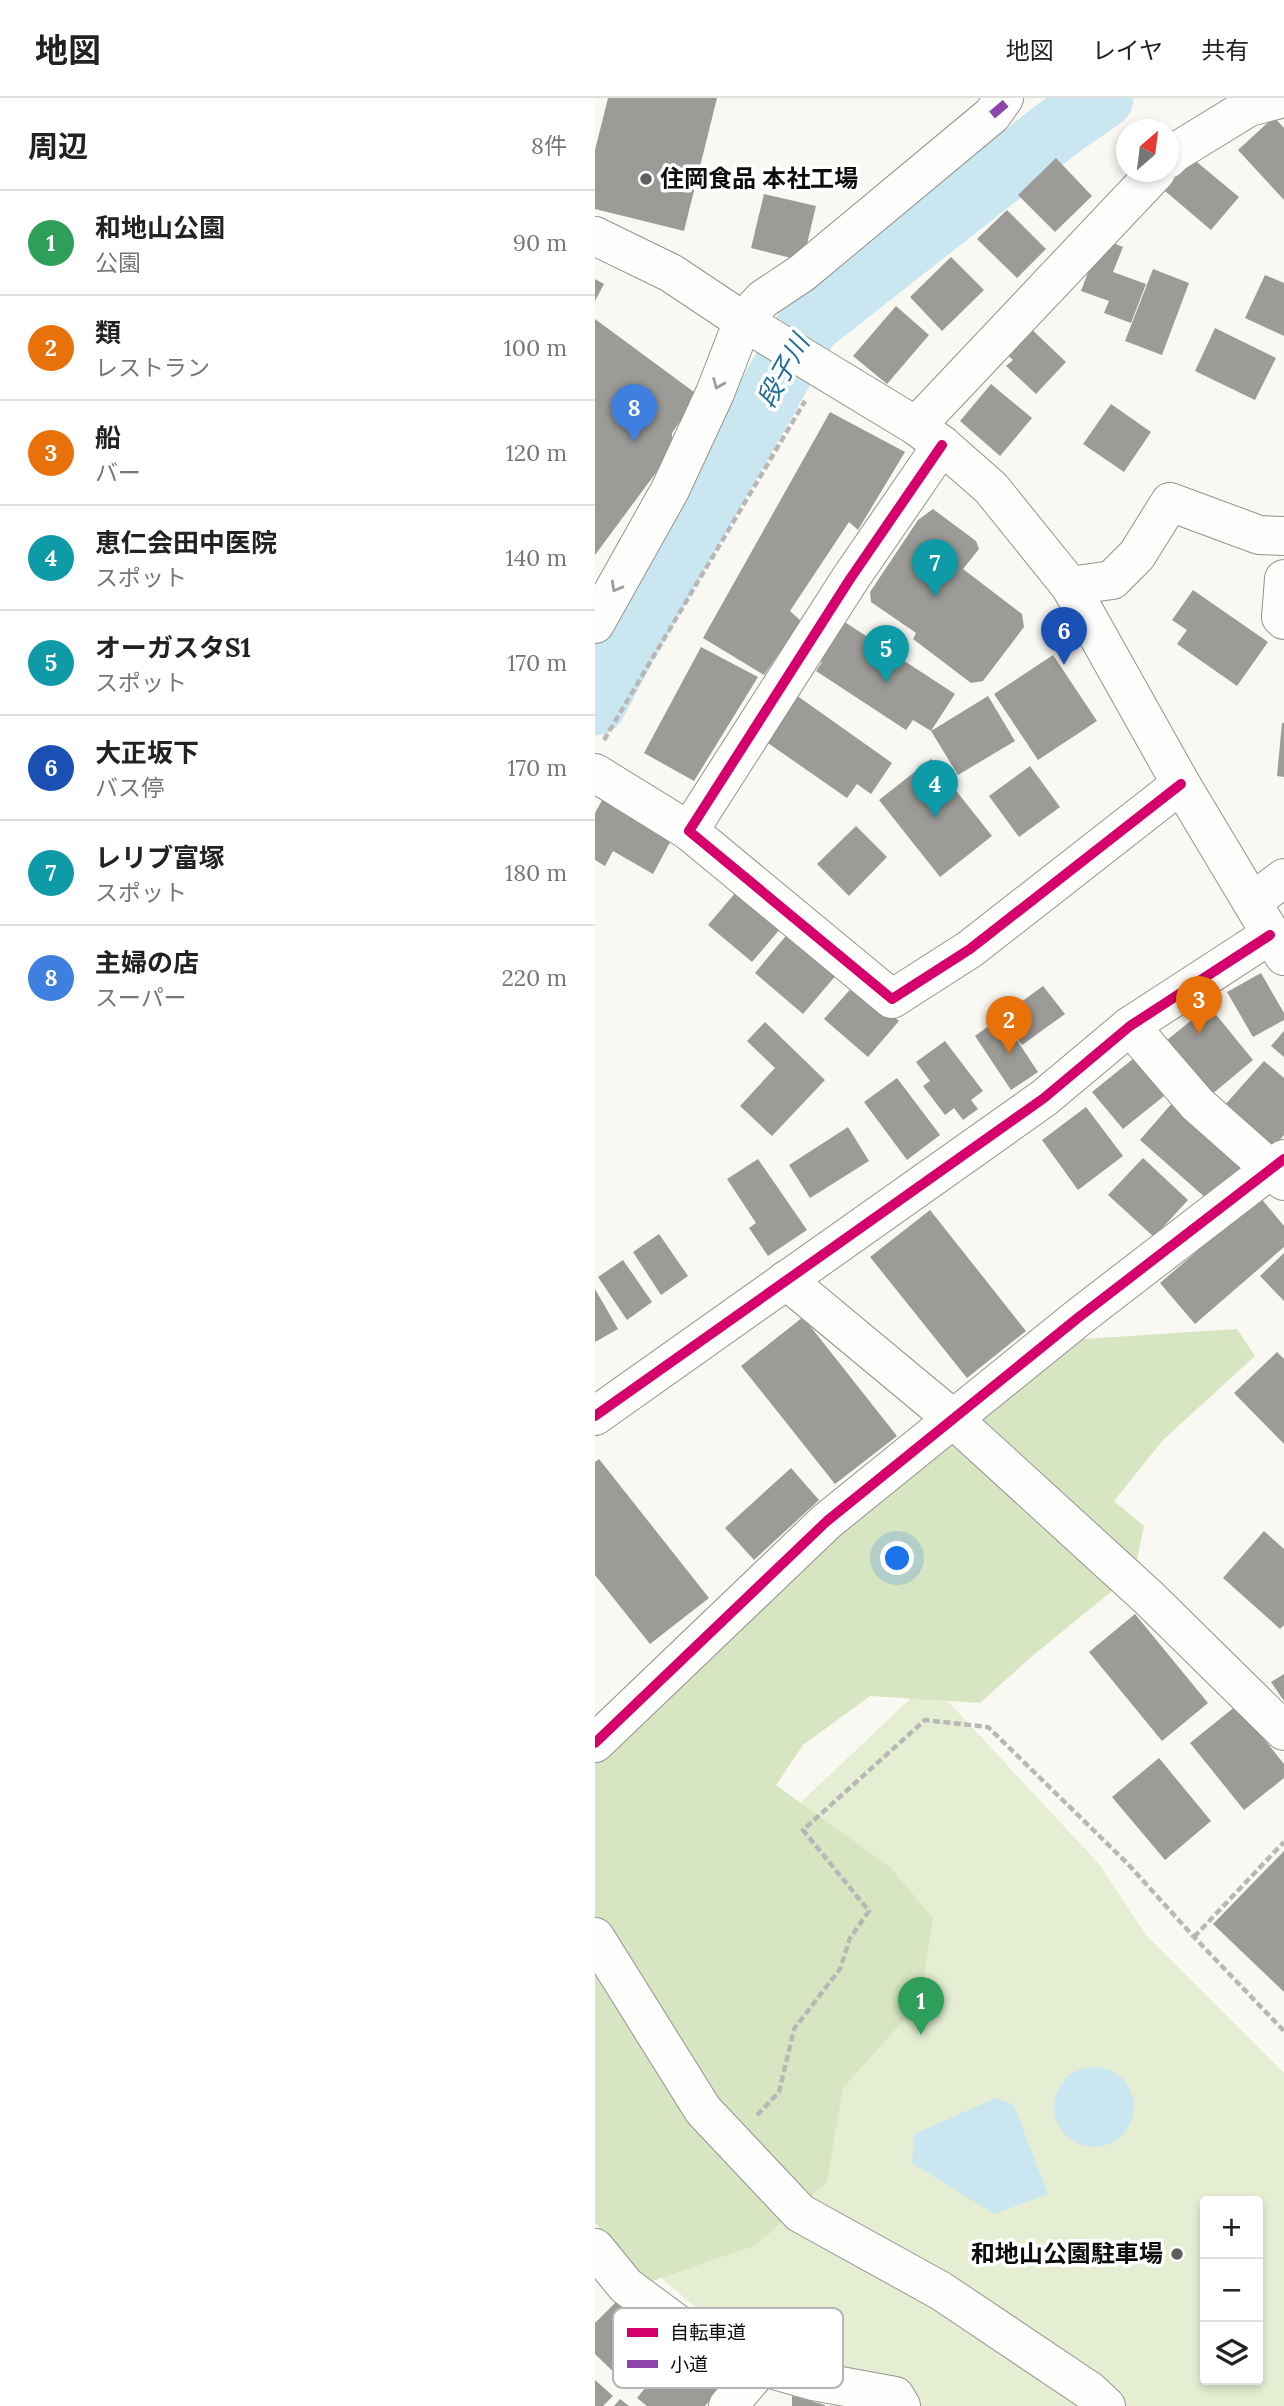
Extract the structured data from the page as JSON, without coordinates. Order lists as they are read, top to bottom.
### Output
{
  "water": ["段子川"],
  "places": ["住岡食品 本社工場", "和地山公園駐車場"],
  "legend": ["自転車道", "小道"],
  "north": "top right",
  "page": {
    "header": "地図",
    "nav": ["地図", "レイヤ", "共有"],
    "heading": ["周辺", "8件"],
    "list": [
      {
        "mark": "1",
        "name": "和地山公園",
        "note": "公園",
        "value": "90 m"
      },
      {
        "mark": "2",
        "name": "類",
        "note": "レストラン",
        "value": "100 m"
      },
      {
        "mark": "3",
        "name": "船",
        "note": "バー",
        "value": "120 m"
      },
      {
        "mark": "4",
        "name": "恵仁会田中医院",
        "note": "スポット",
        "value": "140 m"
      },
      {
        "mark": "5",
        "name": "オーガスタS1",
        "note": "スポット",
        "value": "170 m"
      },
      {
        "mark": "6",
        "name": "大正坂下",
        "note": "バス停",
        "value": "170 m"
      },
      {
        "mark": "7",
        "name": "レリブ富塚",
        "note": "スポット",
        "value": "180 m"
      },
      {
        "mark": "8",
        "name": "主婦の店",
        "note": "スーパー",
        "value": "220 m"
      }
    ],
    "pins": [
      "8",
      "7",
      "6",
      "5",
      "4",
      "3",
      "2",
      "1"
    ],
    "map_buttons": ["+", "−"]
  }
}
